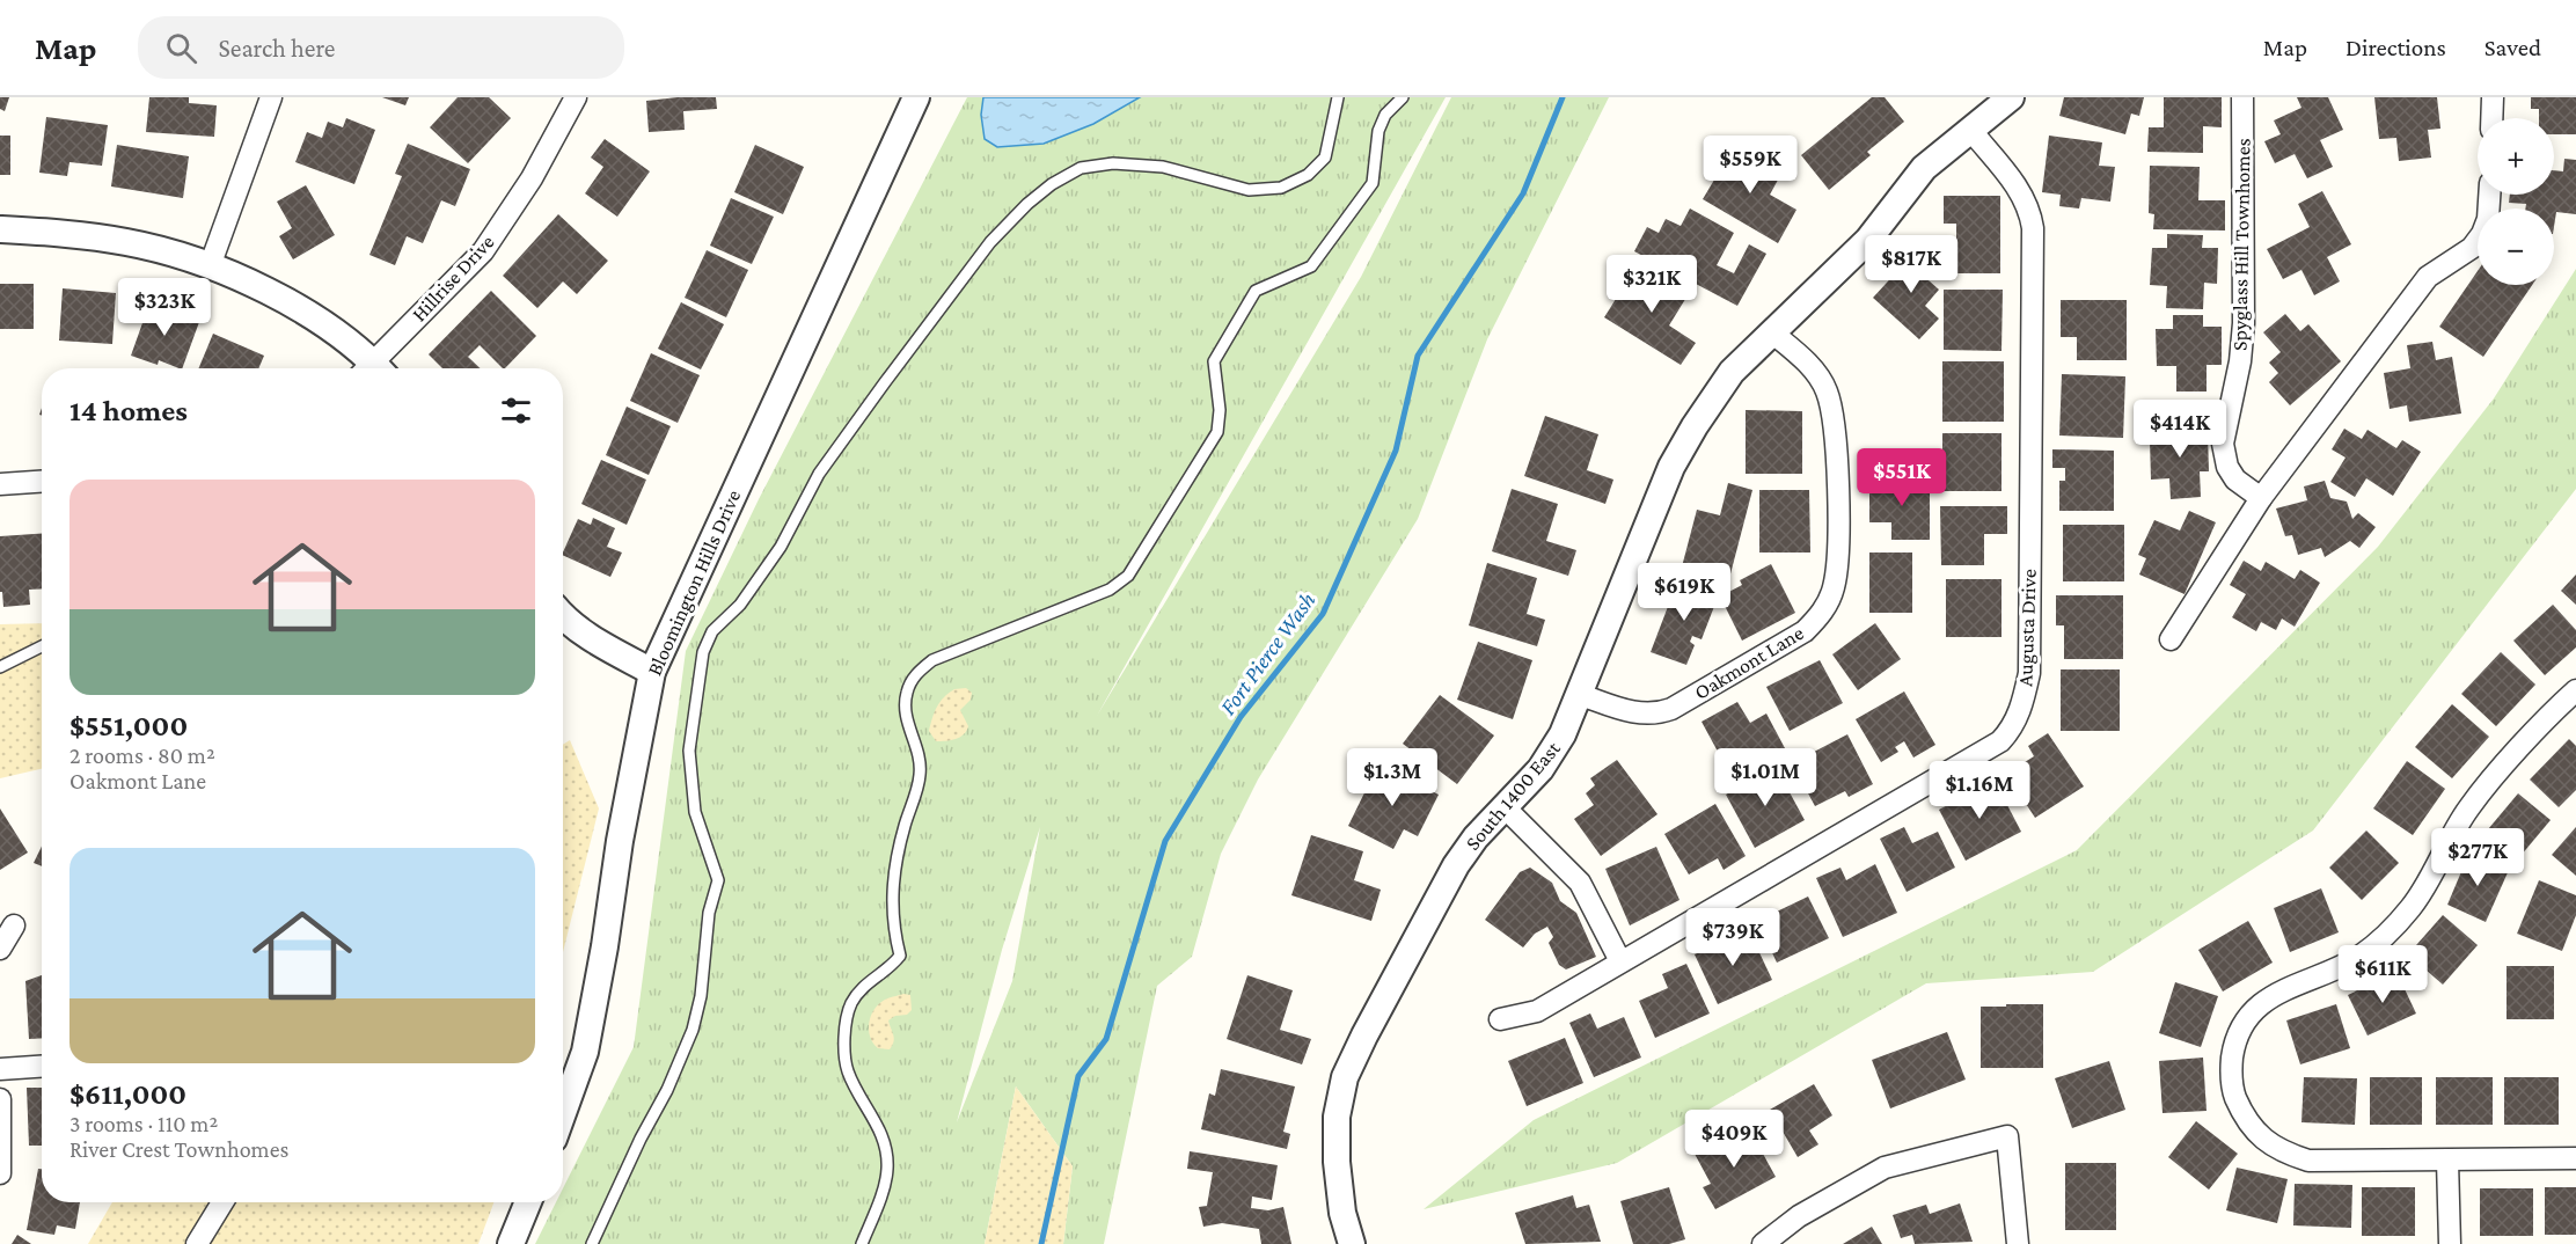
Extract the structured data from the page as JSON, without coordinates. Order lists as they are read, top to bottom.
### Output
{
  "streets": {
    "street": [
      "Spyglass Hill Townhomes",
      "Hillrise Drive",
      "Bloomington Hills Drive",
      "Augusta Drive",
      "Oakmont Lane",
      "South 1400 East"
    ]
  },
  "crossings": [
    ["Augusta Drive", "South 1400 East"],
    ["Oakmont Lane", "South 1400 East"]
  ],
  "water": ["Fort Pierce Wash"],
  "page": {
    "header": "Map",
    "search": "Search here",
    "nav": ["Map", "Directions", "Saved"],
    "map_buttons": ["+", "−"],
    "price": [
      "$559K",
      "$817K",
      "$321K",
      "$323K",
      "$414K",
      "$551K",
      "$619K",
      "$1.3M",
      "$1.01M",
      "$1.16M",
      "$277K",
      "$739K",
      "$611K",
      "$409K"
    ],
    "heading": "14 homes",
    "list": [
      {
        "name": "$551,000",
        "note": "2 rooms · 80 m² · Oakmont Lane"
      },
      {
        "name": "$611,000",
        "note": "3 rooms · 110 m² · River Crest Townhomes"
      }
    ]
  }
}
